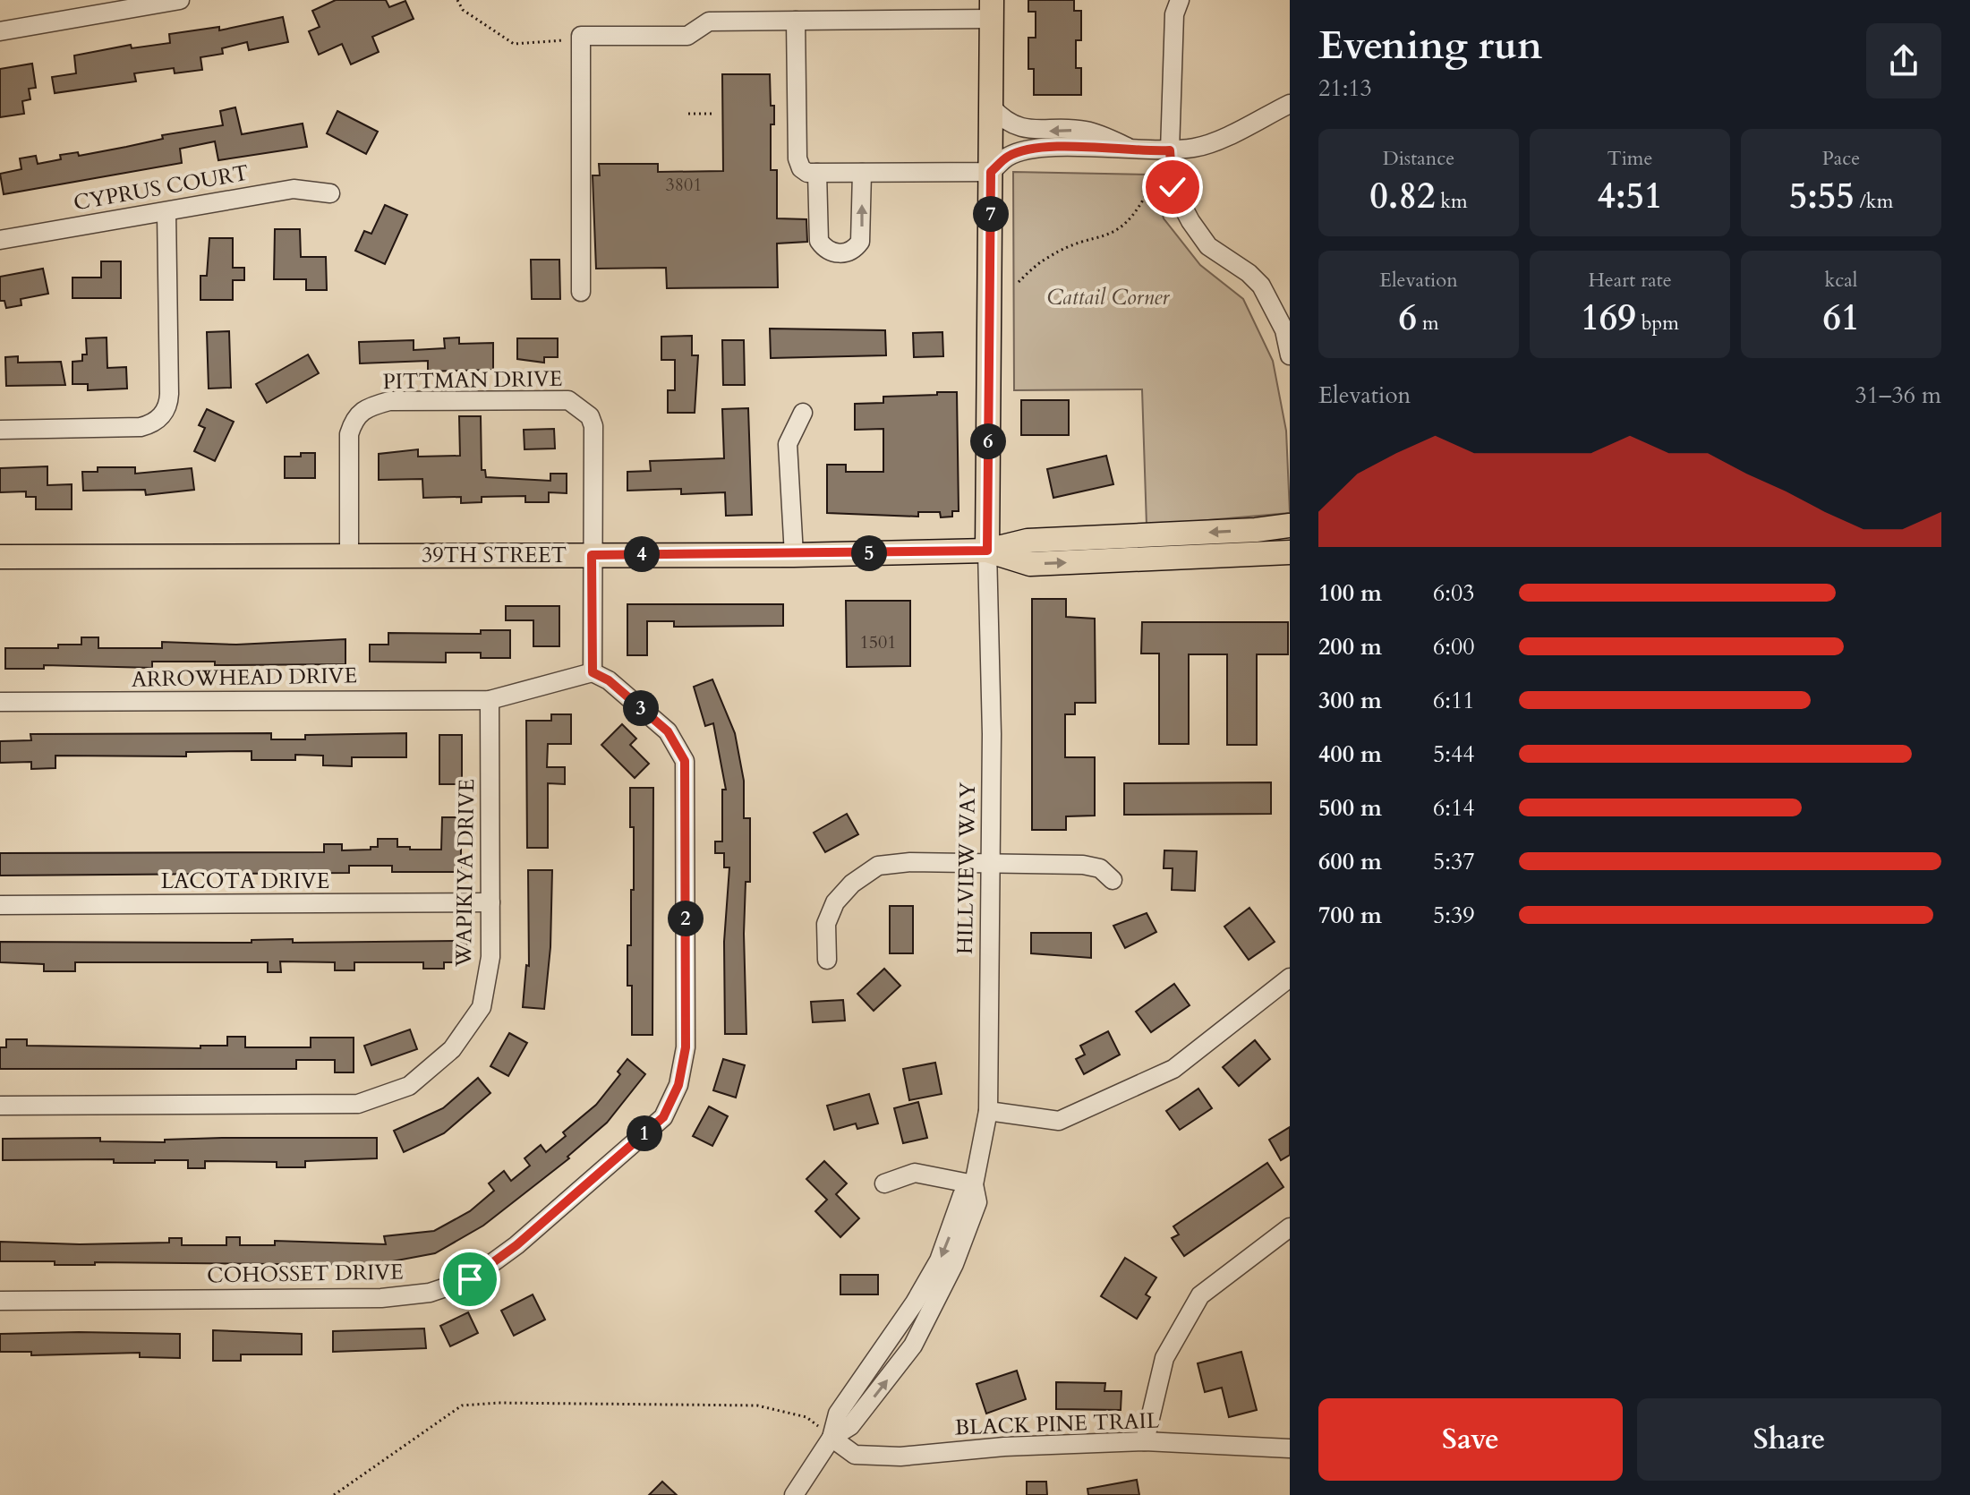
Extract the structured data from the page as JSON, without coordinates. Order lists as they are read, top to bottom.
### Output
{
  "streets": {
    "main road": ["39TH STREET"],
    "street": [
      "CYPRUS COURT",
      "PITTMAN DRIVE",
      "ARROWHEAD DRIVE",
      "HILLVIEW WAY",
      "WAPIKIYA DRIVE",
      "LACOTA DRIVE",
      "COHOSSET DRIVE",
      "BLACK PINE TRAIL"
    ]
  },
  "crossings": [
    ["PITTMAN DRIVE", "39TH STREET"],
    ["39TH STREET", "HILLVIEW WAY"],
    ["ARROWHEAD DRIVE", "WAPIKIYA DRIVE"],
    ["HILLVIEW WAY", "BLACK PINE TRAIL"],
    ["WAPIKIYA DRIVE", "LACOTA DRIVE"]
  ],
  "parks": ["Cattail Corner"],
  "house_numbers": ["3801", "1501"],
  "page": {
    "heading": ["Evening run", "21:13"],
    "stats": [
      ["Distance", "0.82 km"],
      ["Time", "4:51"],
      ["Pace", "5:55 /km"],
      ["Elevation", "6 m"],
      ["Heart rate", "169 bpm"],
      ["kcal", "61"]
    ],
    "pins": [
      "7",
      "6",
      "5",
      "4",
      "3",
      "2",
      "1"
    ],
    "chart": ["Elevation", "31–36 m"],
    "list": [
      {
        "name": "100 m",
        "note": "6:03"
      },
      {
        "name": "200 m",
        "note": "6:00"
      },
      {
        "name": "300 m",
        "note": "6:11"
      },
      {
        "name": "400 m",
        "note": "5:44"
      },
      {
        "name": "500 m",
        "note": "6:14"
      },
      {
        "name": "600 m",
        "note": "5:37"
      },
      {
        "name": "700 m",
        "note": "5:39"
      }
    ],
    "buttons": ["Save", "Share"]
  }
}
